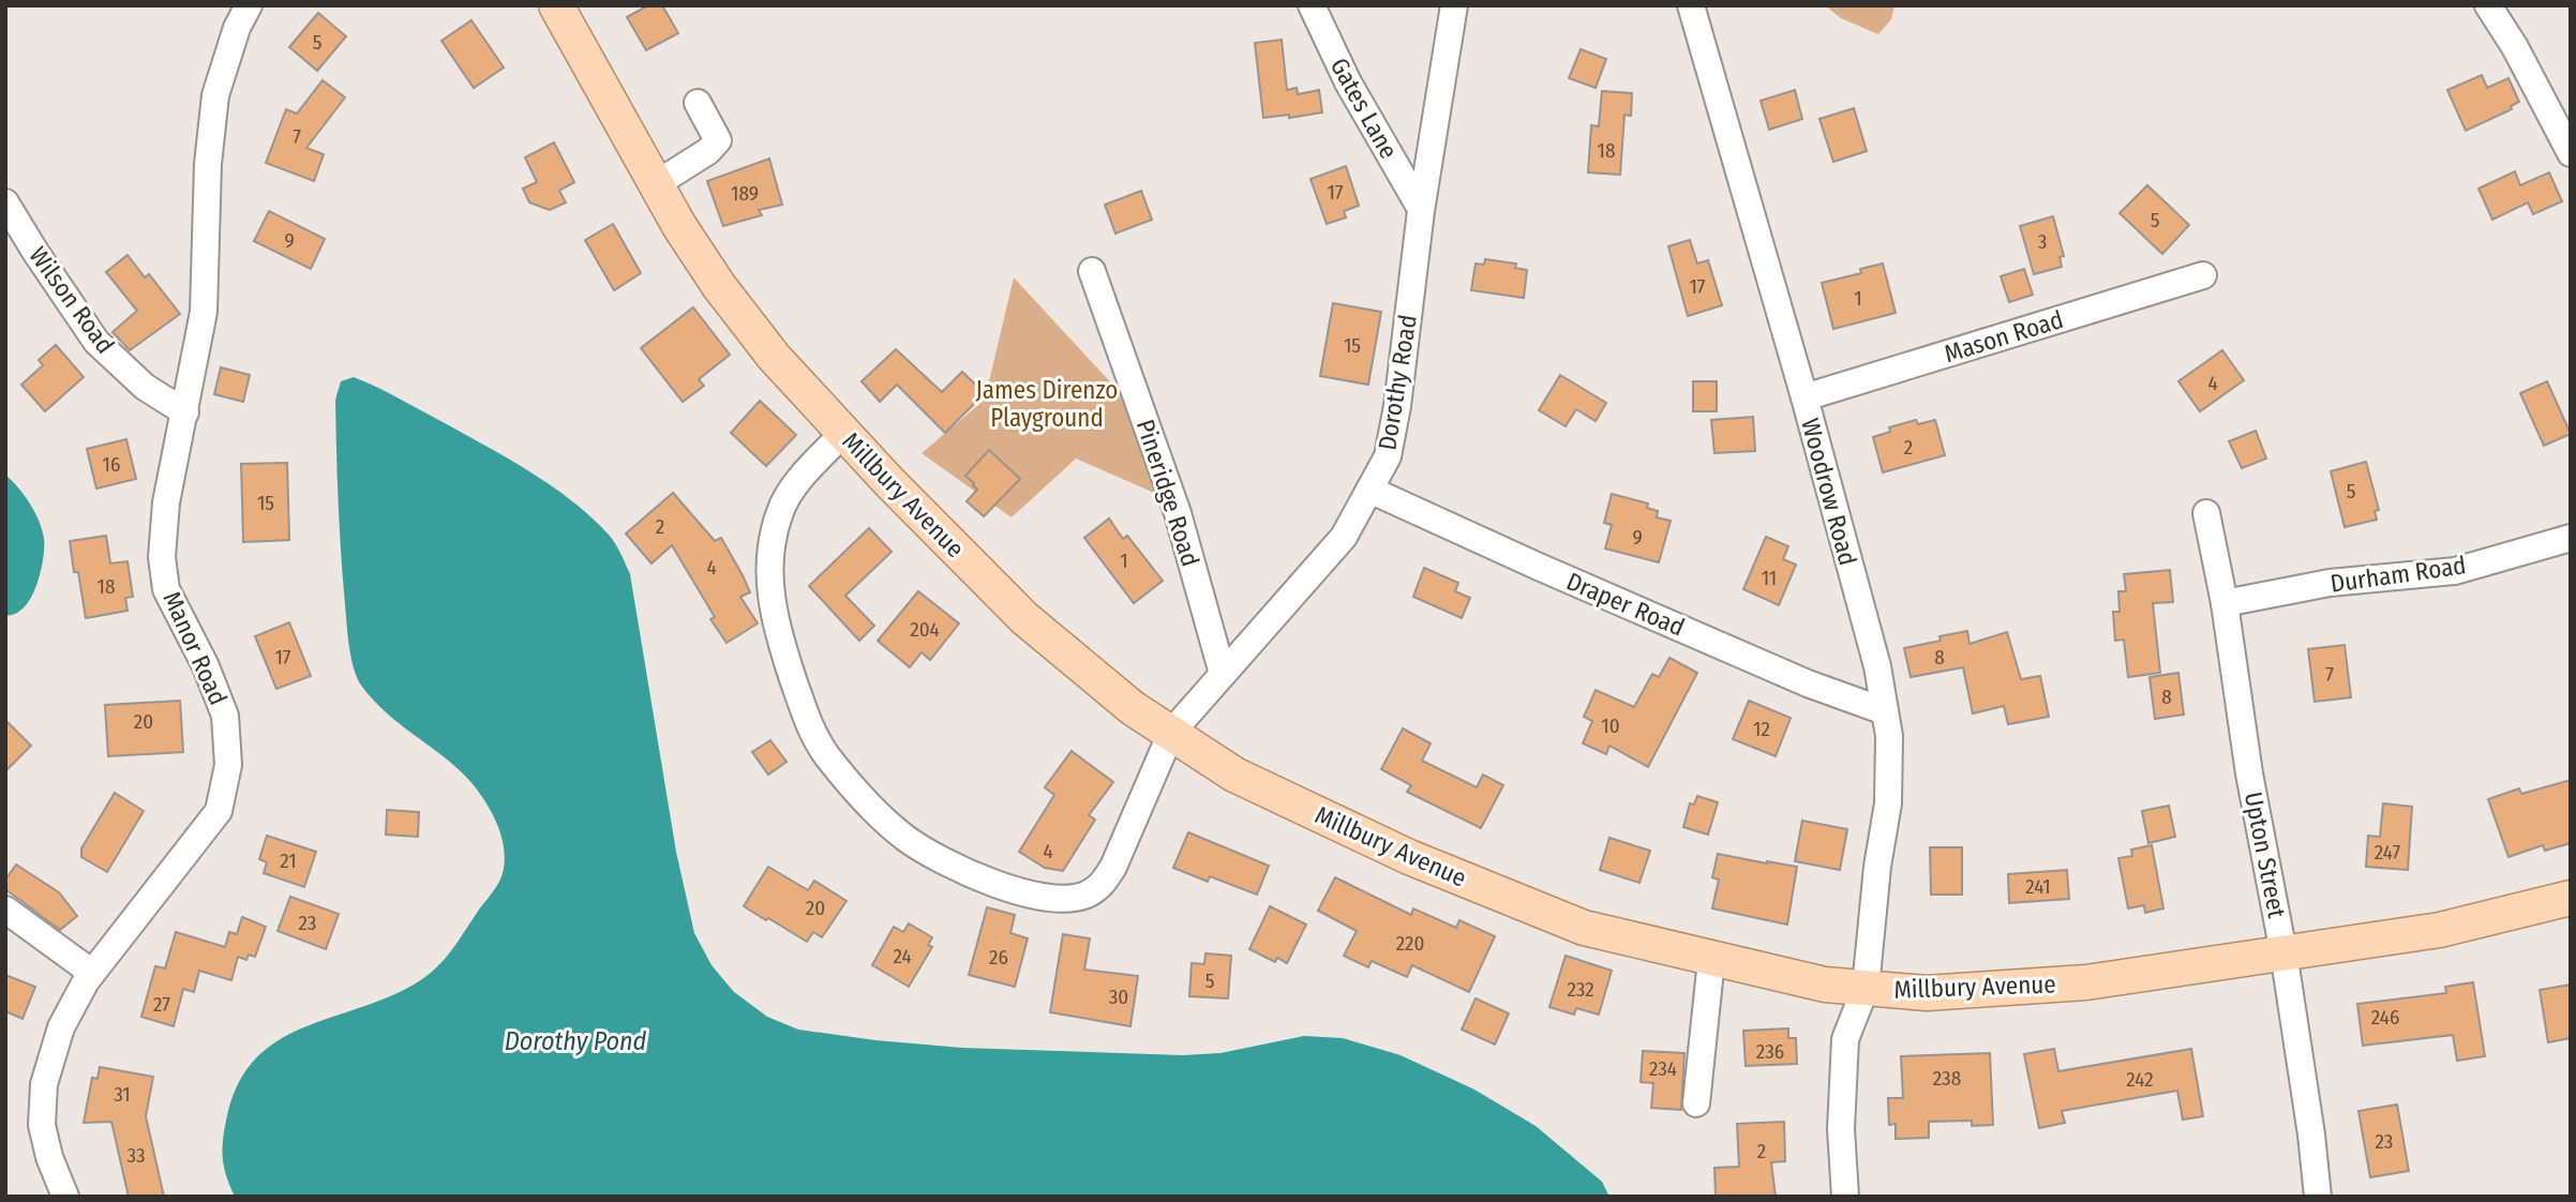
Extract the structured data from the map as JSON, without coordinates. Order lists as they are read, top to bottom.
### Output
{
  "streets": {
    "main road": ["Millbury Avenue"],
    "street": [
      "Gates Lane",
      "Wilson Road",
      "Mason Road",
      "Dorothy Road",
      "Woodrow Road",
      "Pineridge Road",
      "Durham Road",
      "Draper Road",
      "Manor Road",
      "Upton Street"
    ]
  },
  "crossings": [
    ["Gates Lane", "Dorothy Road"],
    ["Wilson Road", "Manor Road"],
    ["Mason Road", "Woodrow Road"],
    ["Dorothy Road", "Pineridge Road"],
    ["Dorothy Road", "Millbury Avenue"],
    ["Dorothy Road", "Draper Road"],
    ["Woodrow Road", "Millbury Avenue"],
    ["Woodrow Road", "Draper Road"],
    ["Millbury Avenue", "Upton Street"],
    ["Durham Road", "Upton Street"]
  ],
  "water": ["Dorothy Pond"],
  "parks": ["James Direnzo Playground"],
  "house_numbers": [
    "5",
    "7",
    "18",
    "17",
    "189",
    "5",
    "9",
    "3",
    "17",
    "1",
    "15",
    "4",
    "2",
    "16",
    "5",
    "15",
    "2",
    "9",
    "1",
    "4",
    "11",
    "18",
    "204",
    "17",
    "8",
    "7",
    "8",
    "20",
    "10",
    "12",
    "4",
    "247",
    "21",
    "241",
    "20",
    "23",
    "220",
    "24",
    "26",
    "5",
    "232",
    "30",
    "27",
    "246",
    "236",
    "234",
    "238",
    "242",
    "31",
    "23",
    "2",
    "33"
  ]
}
